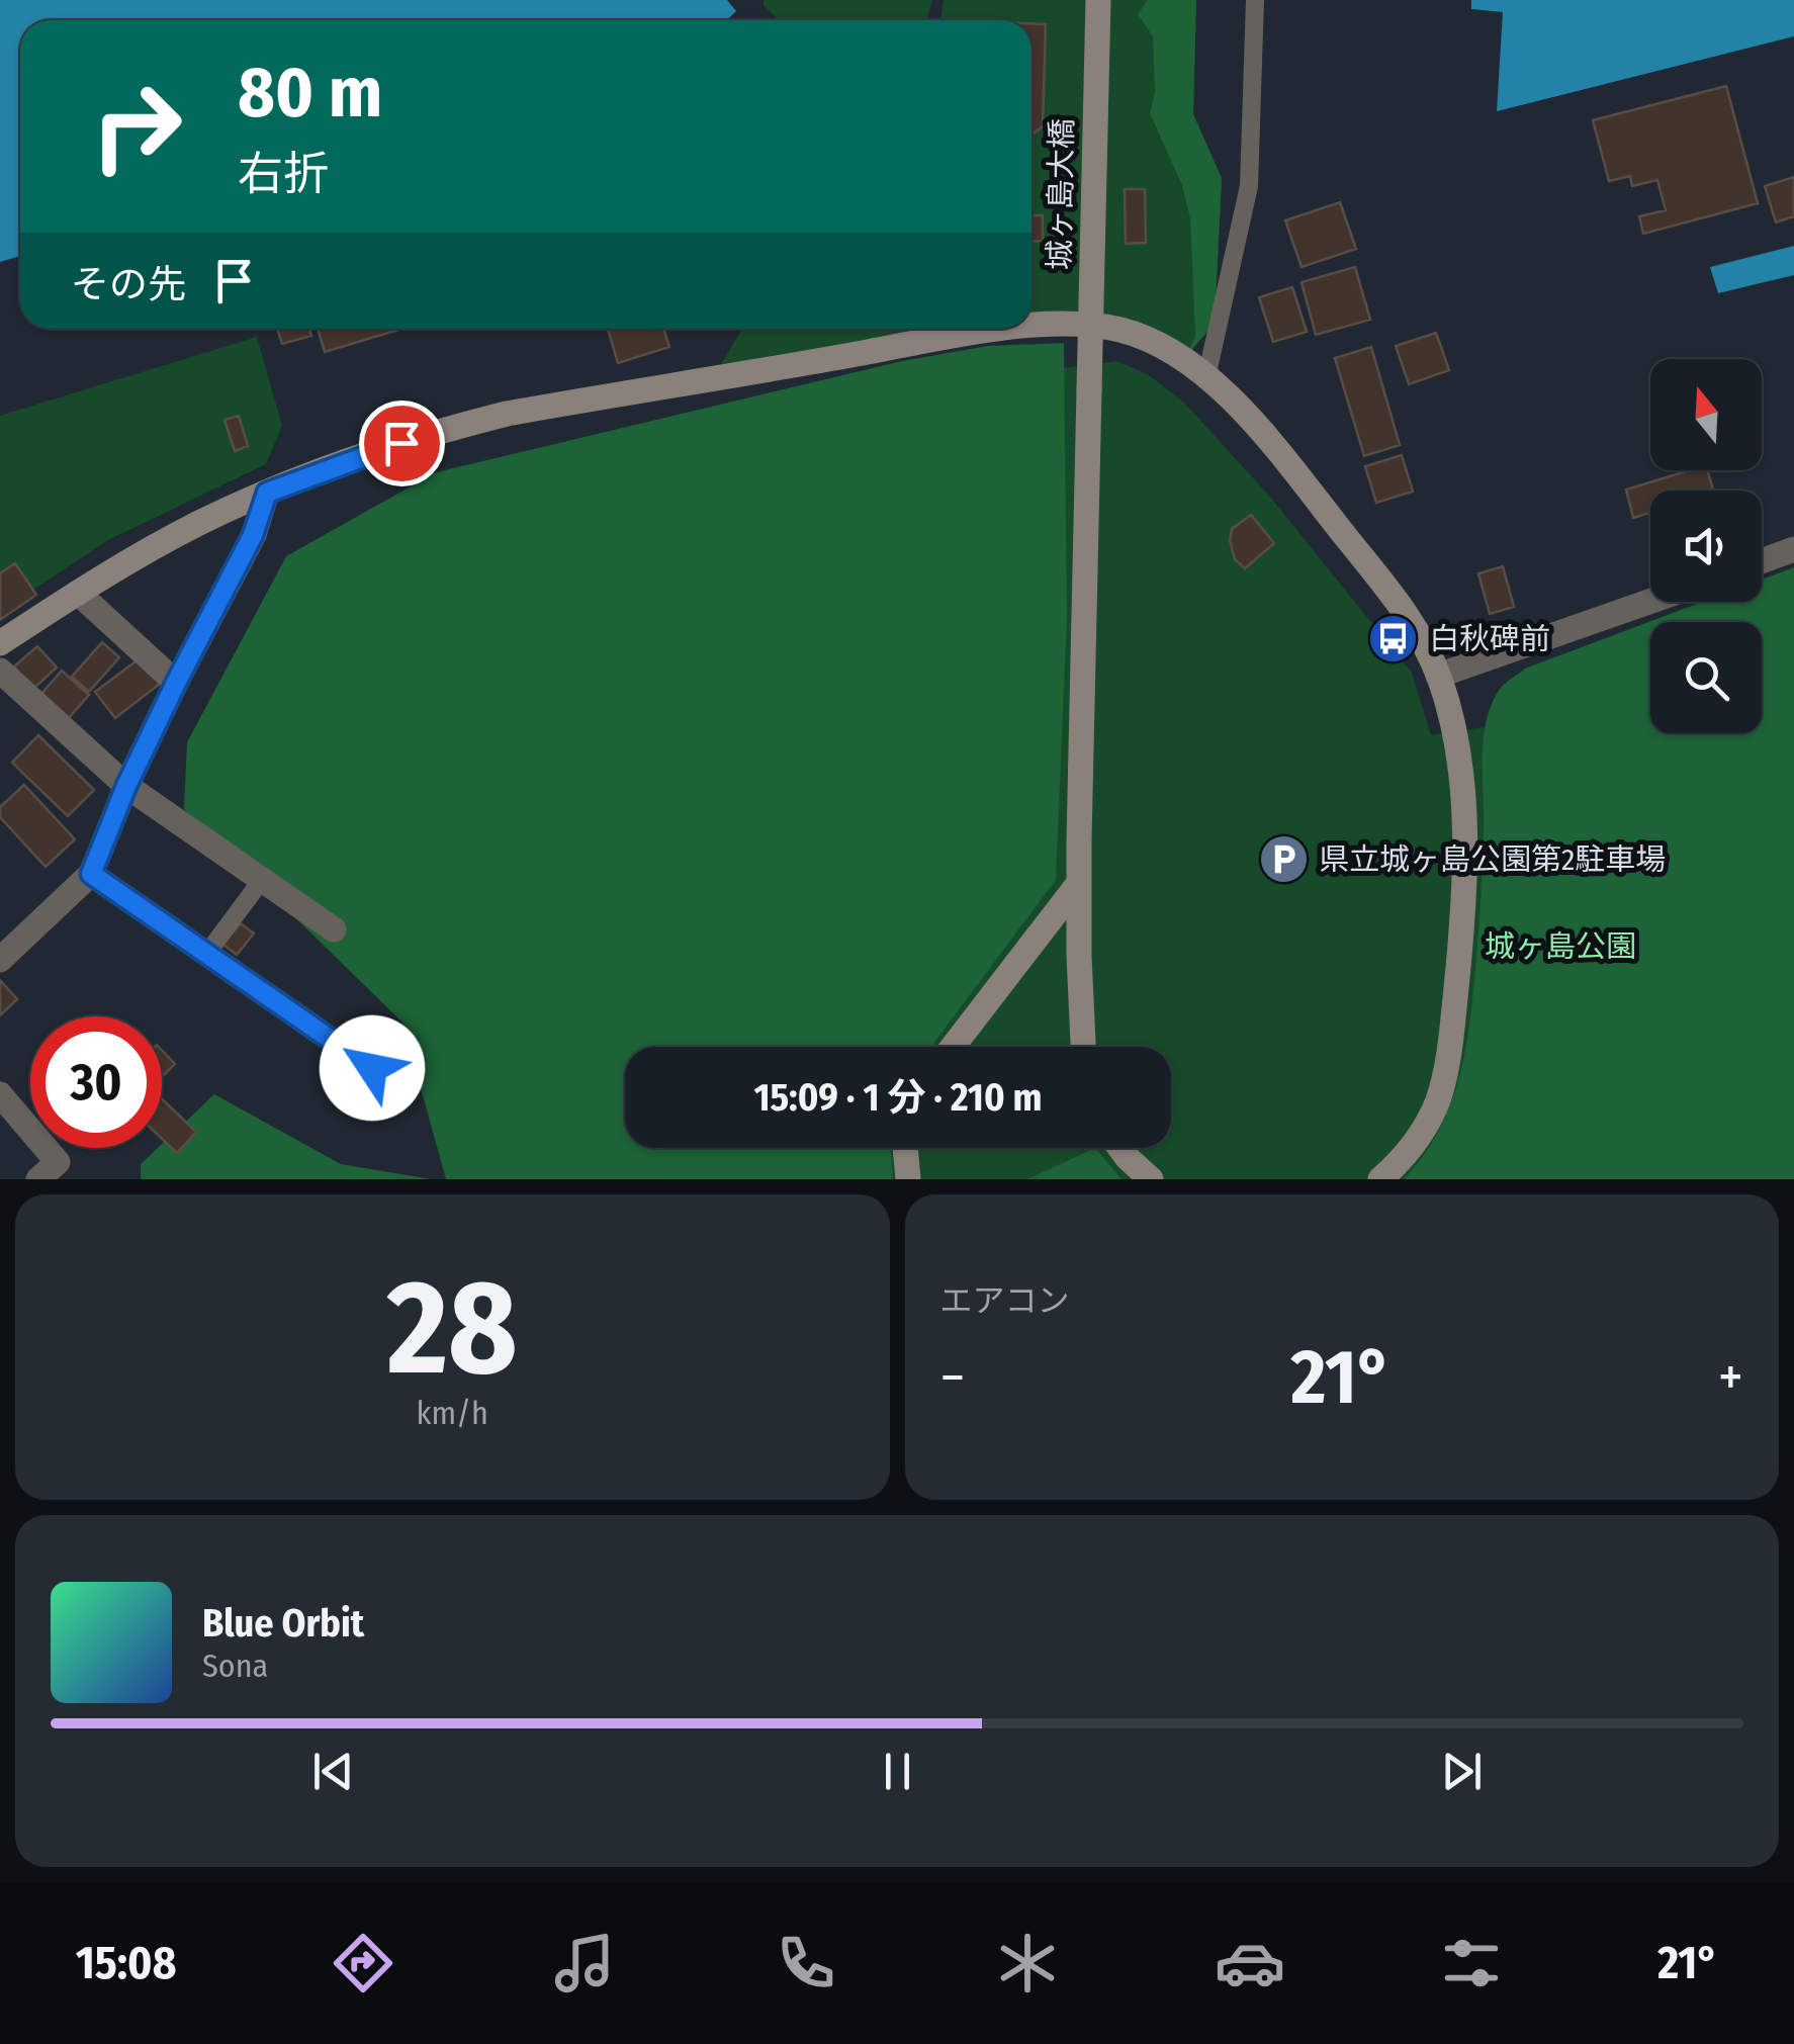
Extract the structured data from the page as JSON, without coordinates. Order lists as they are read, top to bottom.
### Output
{
  "streets": {
    "street": ["城ヶ島大橋"]
  },
  "parks": ["城ヶ島公園"],
  "places": {
    "bus stop": ["白秋碑前"],
    "parking": ["県立城ヶ島公園第2駐車場"]
  },
  "north": "top",
  "page": {
    "turn": ["80 m", "右折"],
    "then": "その先",
    "limit": "30",
    "trip": "15:09 · 1 分 · 210 m",
    "tile": [
      ["28", "km/h"],
      "エアコン"
    ],
    "heat": ["−", "21°", "+"],
    "song": ["Blue Orbit", "Sona"],
    "tabs": ["15:08", "21°"]
  }
}
